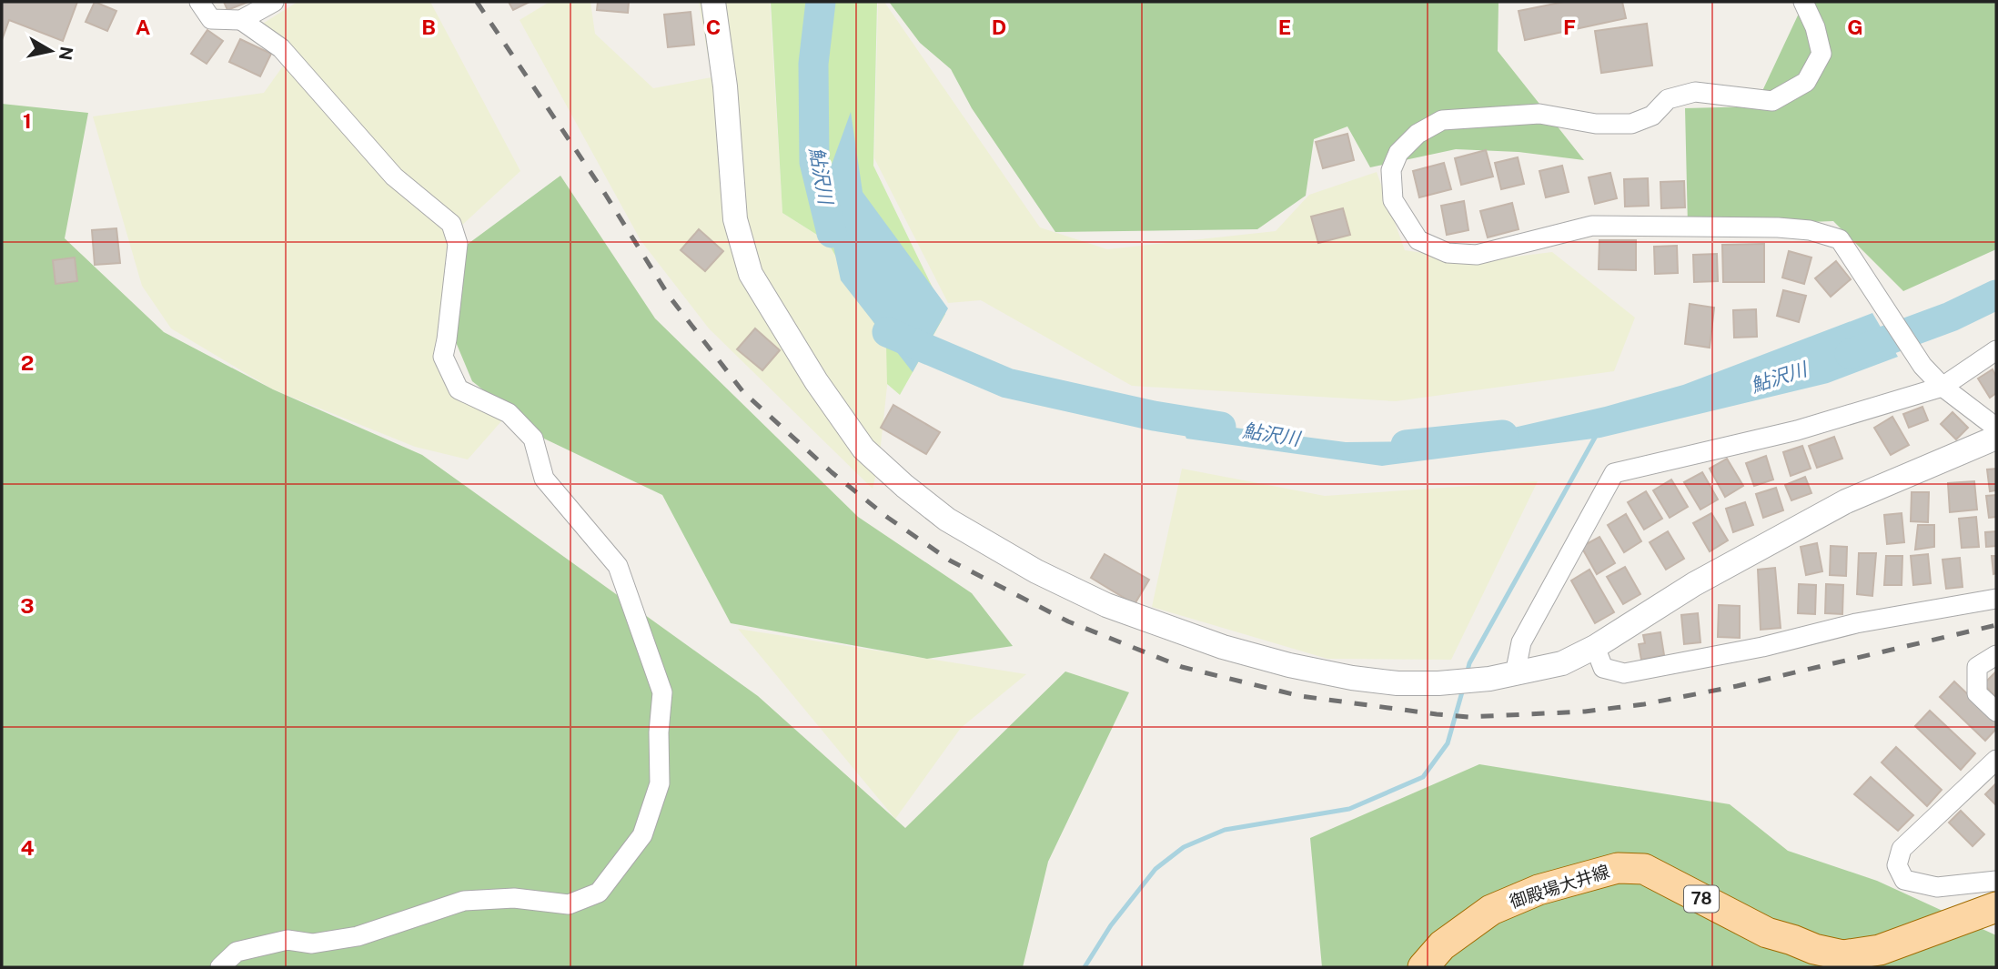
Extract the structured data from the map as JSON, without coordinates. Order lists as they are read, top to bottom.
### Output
{
  "streets": {
    "main road": ["御殿場大井線", "78"]
  },
  "water": ["鮎沢川"],
  "north": "right",
  "grid": {
    "columns": [
      "A",
      "B",
      "C",
      "D",
      "E",
      "F",
      "G"
    ],
    "rows": [
      "1",
      "2",
      "3",
      "4"
    ]
  }
}
